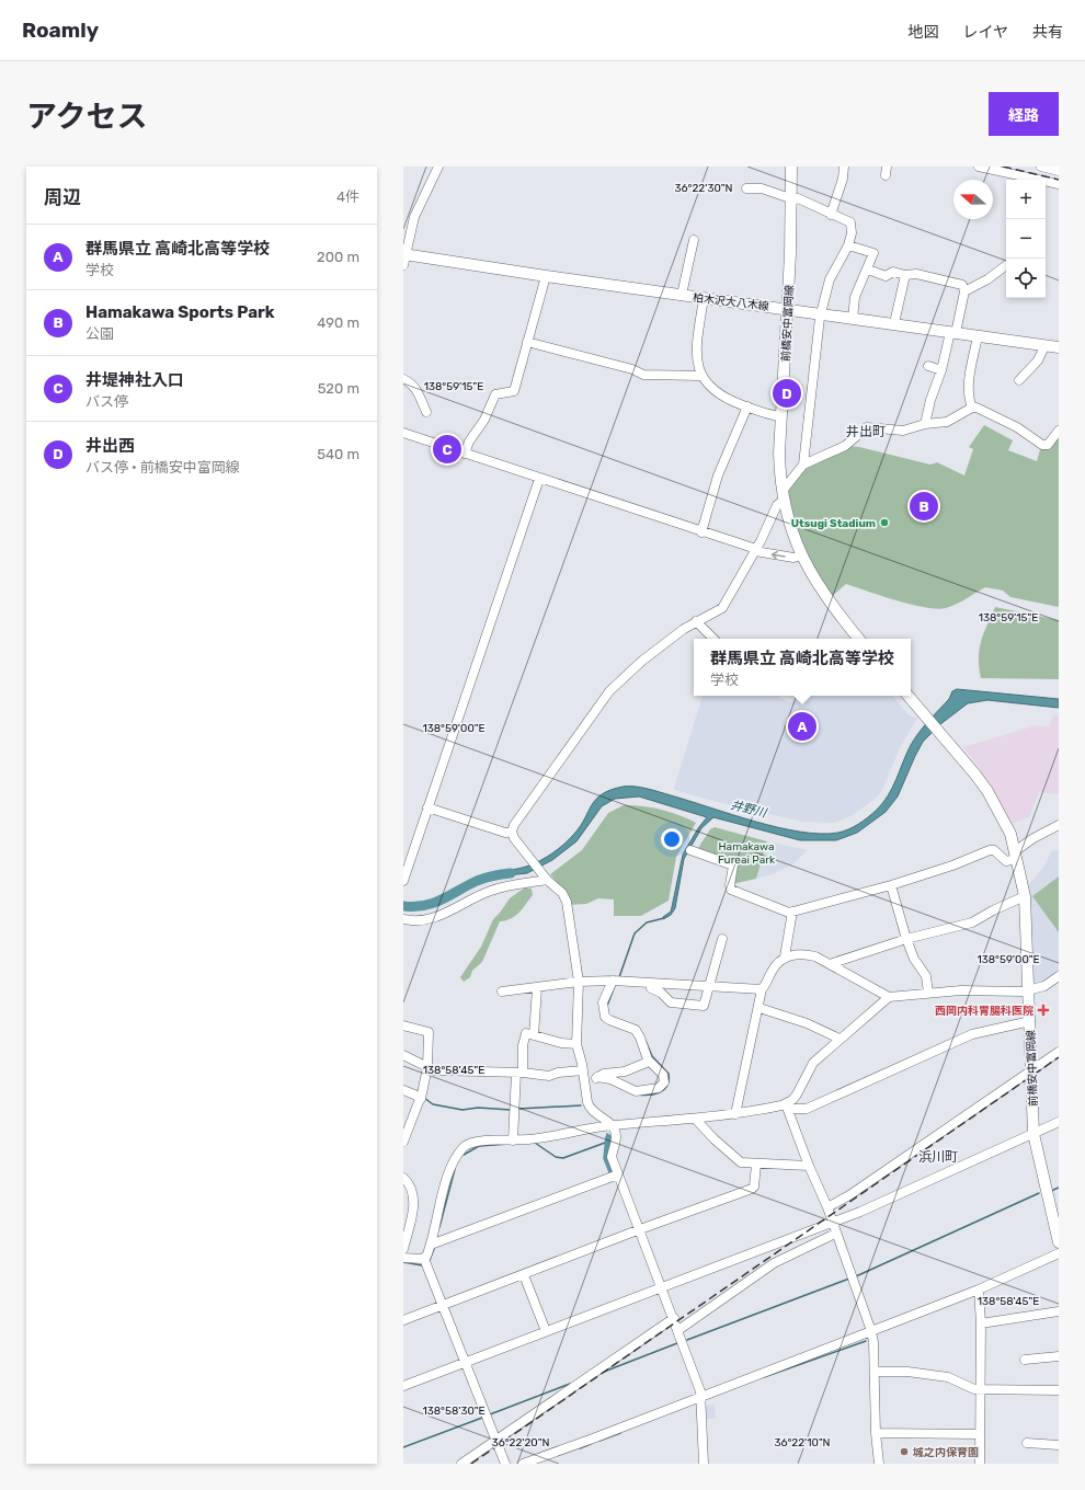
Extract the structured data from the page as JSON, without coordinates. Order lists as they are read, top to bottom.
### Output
{
  "streets": {
    "main road": ["柏木沢大八木線", "前橋安中富岡線"]
  },
  "crossings": [
    ["柏木沢大八木線", "前橋安中富岡線"]
  ],
  "districts": ["井出町", "浜川町"],
  "water": ["井野川"],
  "parks": ["Hamakawa Fureai Park"],
  "places": {
    "other": ["Utsugi Stadium", "城之内保育園"],
    "health": ["西岡内科胃腸科医院"]
  },
  "north": "left",
  "page": {
    "header": "Roamly",
    "nav": ["地図", "レイヤ", "共有"],
    "title": "アクセス",
    "buttons": "経路",
    "heading": ["周辺", "4件"],
    "map_buttons": ["+", "−"],
    "list": [
      {
        "mark": "A",
        "name": "群馬県立 高崎北高等学校",
        "note": "学校",
        "value": "200 m"
      },
      {
        "mark": "B",
        "name": "Hamakawa Sports Park",
        "note": "公園",
        "value": "490 m"
      },
      {
        "mark": "C",
        "name": "井堤神社入口",
        "note": "バス停",
        "value": "520 m"
      },
      {
        "mark": "D",
        "name": "井出西",
        "note": "バス停 · 前橋安中富岡線",
        "value": "540 m"
      }
    ],
    "pins": [
      "D",
      "C",
      "B",
      "A"
    ],
    "popup": ["群馬県立 高崎北高等学校", "学校"]
  },
  "coordinates": [
    "36°22'30\"N",
    "138°59'15\"E",
    "138°59'00\"E",
    "138°58'45\"E",
    "138°58'30\"E",
    "36°22'20\"N",
    "36°22'10\"N"
  ]
}
